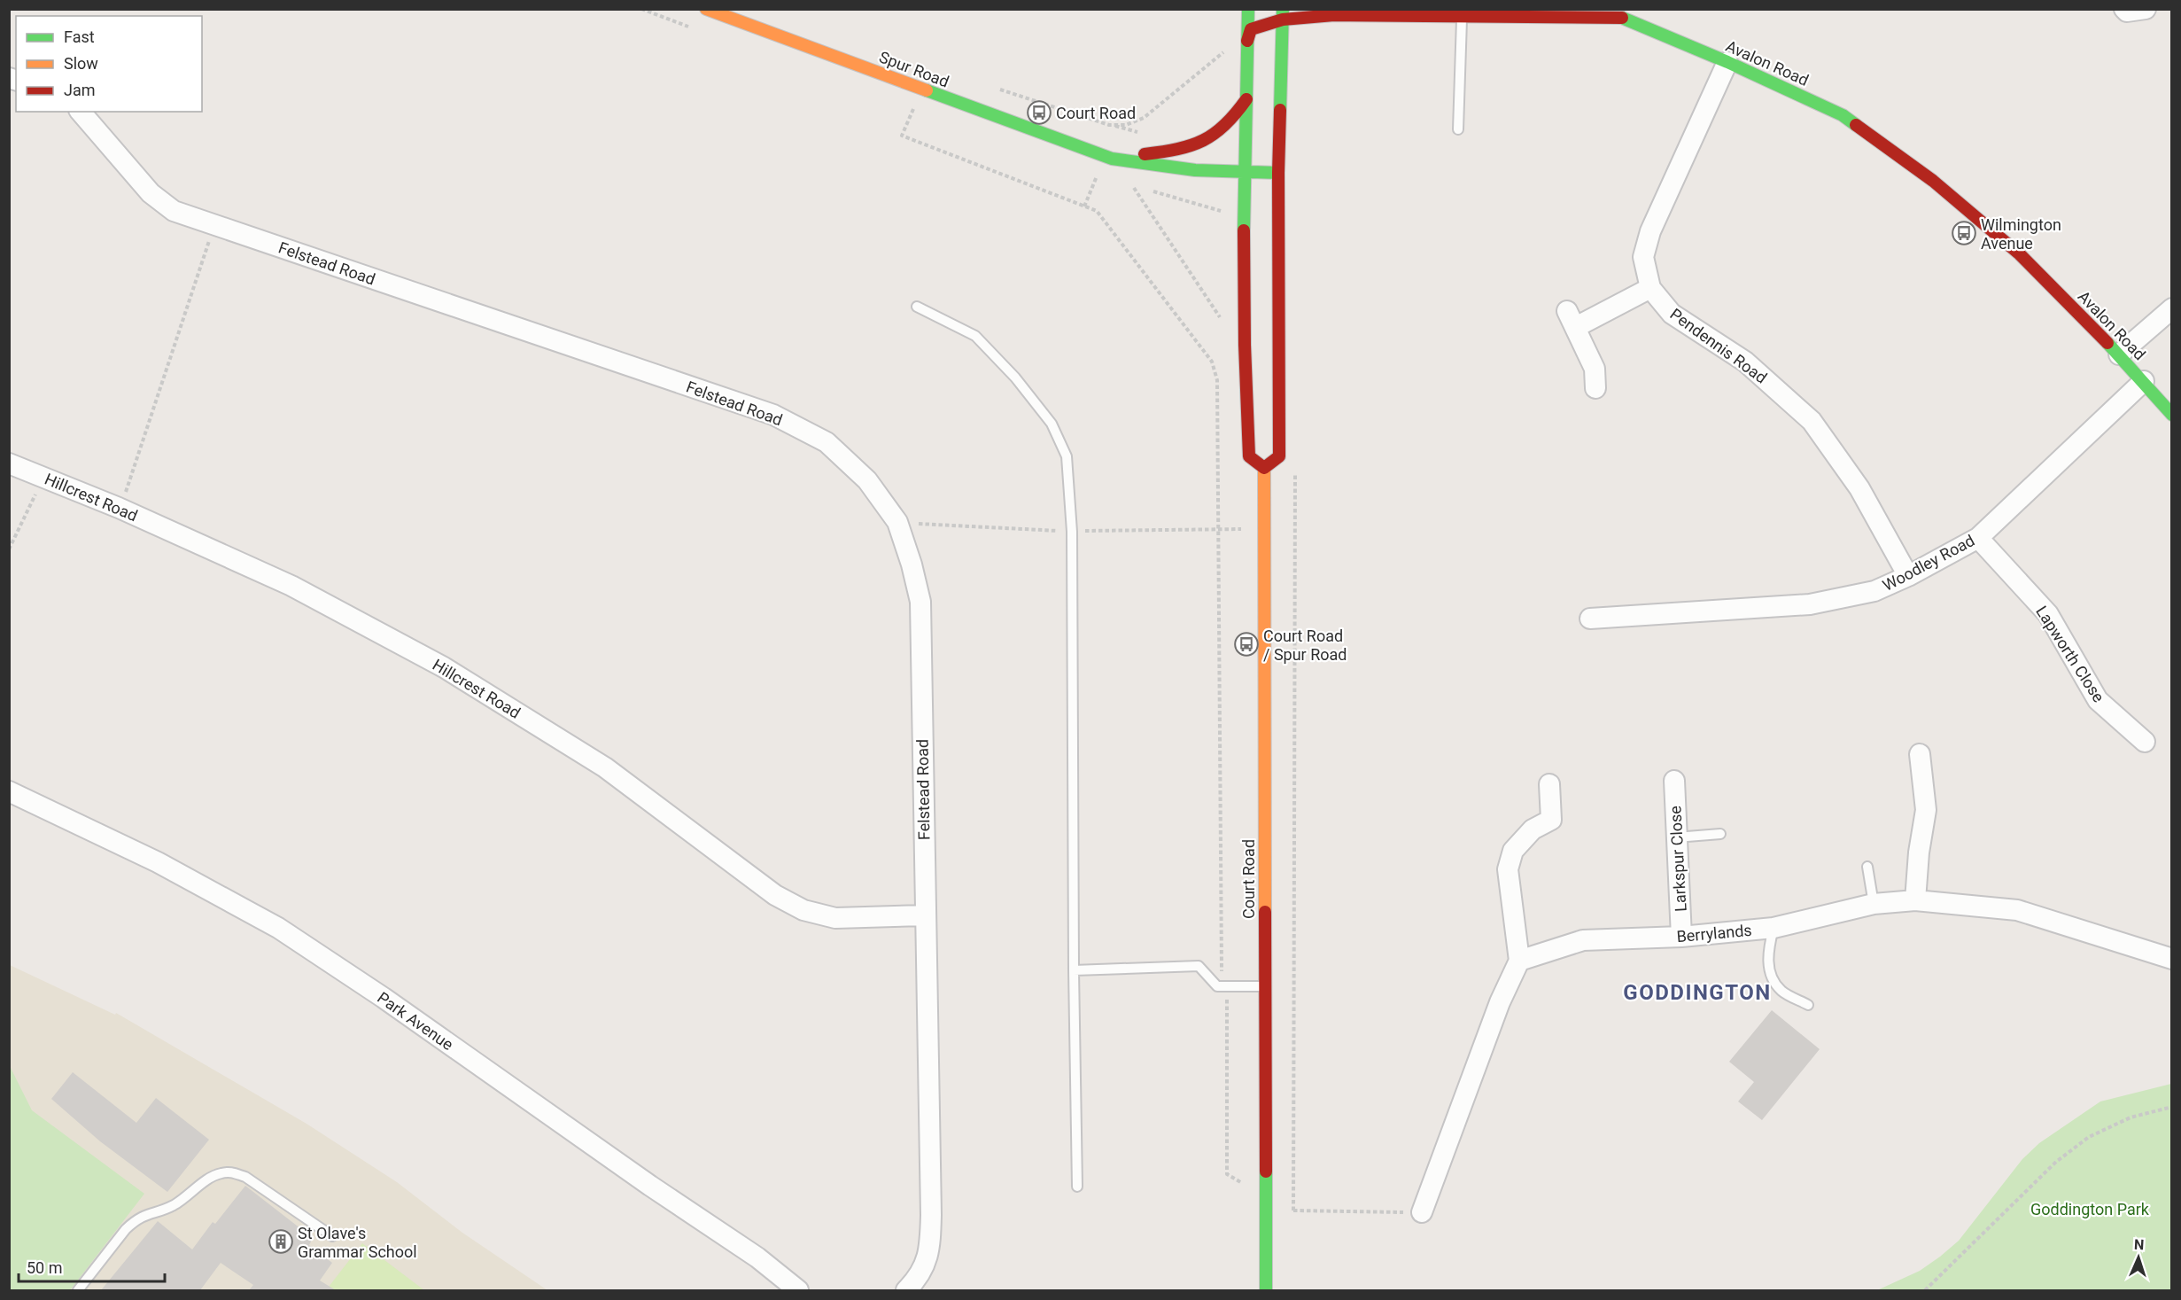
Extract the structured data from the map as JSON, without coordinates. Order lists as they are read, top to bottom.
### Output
{
  "streets": {
    "main road": ["Avalon Road", "Spur Road", "Court Road"],
    "street": [
      "Felstead Road",
      "Pendennis Road",
      "Hillcrest Road",
      "Woodley Road",
      "Lapworth Close",
      "Larkspur Close",
      "Berrylands",
      "Park Avenue"
    ]
  },
  "crossings": [
    ["Avalon Road", "Pendennis Road"],
    ["Avalon Road", "Woodley Road"],
    ["Felstead Road", "Hillcrest Road"],
    ["Pendennis Road", "Woodley Road"],
    ["Woodley Road", "Lapworth Close"],
    ["Larkspur Close", "Berrylands"]
  ],
  "districts": ["GODDINGTON"],
  "parks": ["Goddington Park"],
  "places": {
    "bus stop": ["Court Road", "Wilmington Avenue", "Court Road / Spur Road"],
    "building": ["St Olave's Grammar School"]
  },
  "legend": ["Fast", "Slow", "Jam"],
  "scale_bar": "50 m",
  "north": "top"
}
